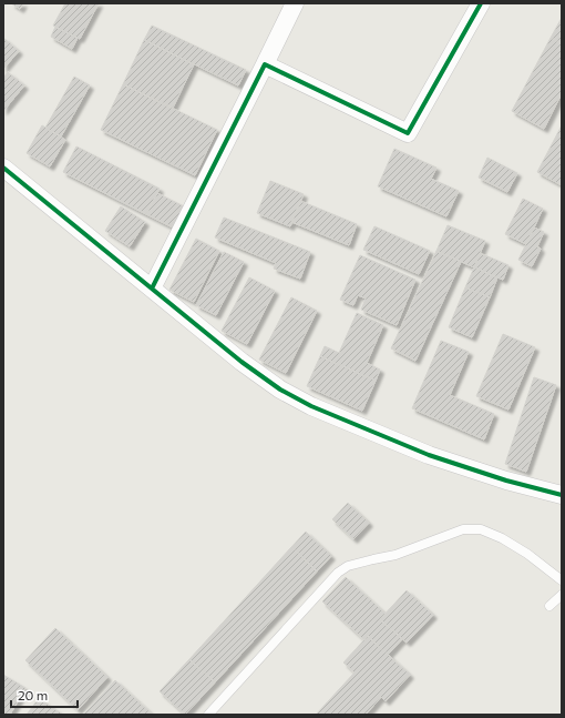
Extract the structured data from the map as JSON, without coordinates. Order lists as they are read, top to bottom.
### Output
{
  "scale_bar": "20 m"
}
